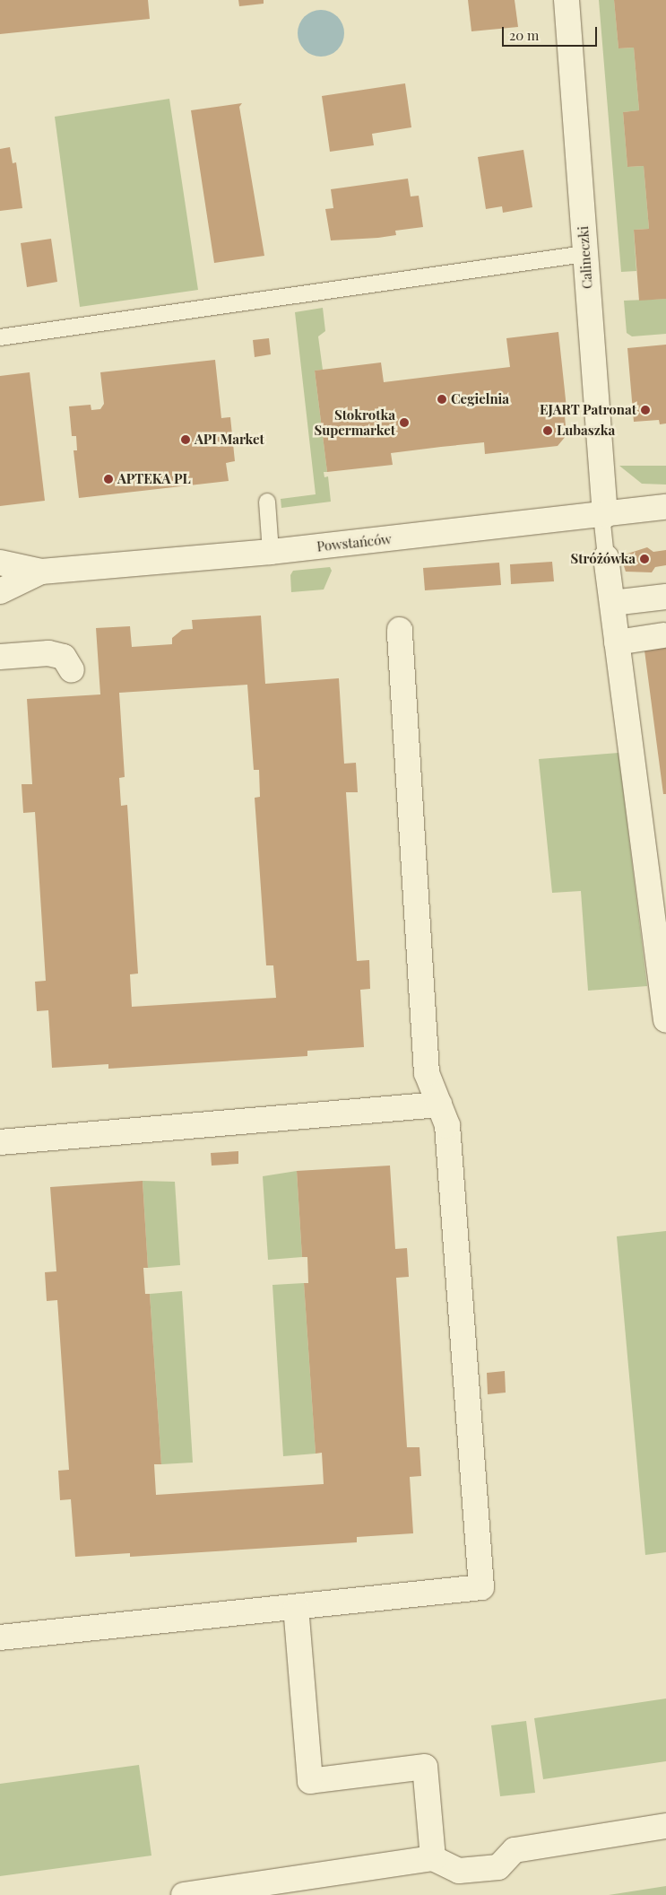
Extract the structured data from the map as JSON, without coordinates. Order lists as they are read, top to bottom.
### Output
{
  "streets": {
    "street": ["Calineczki", "Powstańców"]
  },
  "crossings": [
    ["Calineczki", "Powstańców"]
  ],
  "places": [
    "Cegielnia",
    "EJART Patronat",
    "Stokrotka Supermarket",
    "Lubaszka",
    "API Market",
    "APTEKA PL",
    "Stróżówka"
  ],
  "scale_bar": "20 m"
}
